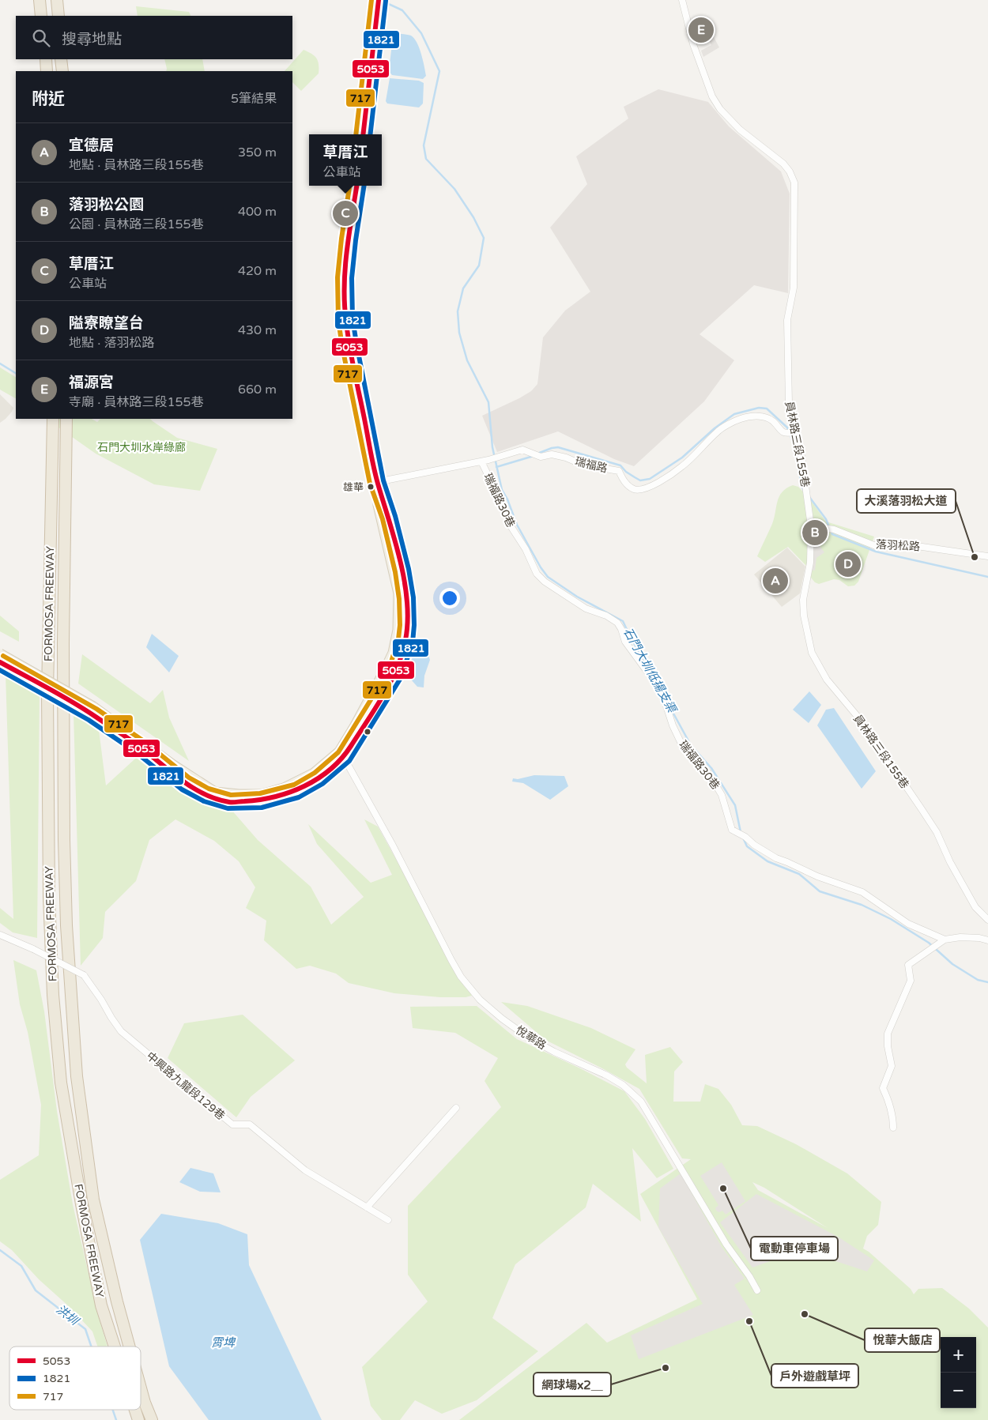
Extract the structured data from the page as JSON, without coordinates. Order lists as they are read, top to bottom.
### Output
{
  "streets": {
    "highway": ["FORMOSA FREEWAY"],
    "street": [
      "員林路三段155巷",
      "瑞福路",
      "瑞福路30巷",
      "落羽松路",
      "悅華路",
      "中興路九龍段129巷"
    ]
  },
  "crossings": [
    ["員林路三段155巷", "瑞福路"],
    ["員林路三段155巷", "落羽松路"],
    ["瑞福路", "瑞福路30巷"]
  ],
  "water": ["石門大圳低揚支渠", "洪圳", "霄埤"],
  "parks": ["石門大圳水岸綠廊"],
  "places": [
    "雄華",
    "大溪落羽松大道",
    "電動車停車場",
    "悅華大飯店",
    "戶外遊戲草坪",
    "網球場x2＿"
  ],
  "lines": ["transit line 5053", "transit line 717", "transit line 1821"],
  "legend": ["5053", "1821", "717"],
  "page": {
    "pins": [
      "E",
      "C",
      "B",
      "D",
      "A"
    ],
    "search": "搜尋地點",
    "heading": ["附近", "5筆結果"],
    "list": [
      {
        "mark": "A",
        "name": "宜德居",
        "note": "地點 · 員林路三段155巷",
        "value": "350 m"
      },
      {
        "mark": "B",
        "name": "落羽松公園",
        "note": "公園 · 員林路三段155巷",
        "value": "400 m"
      },
      {
        "mark": "C",
        "name": "草厝江",
        "note": "公車站",
        "value": "420 m"
      },
      {
        "mark": "D",
        "name": "隘寮瞭望台",
        "note": "地點 · 落羽松路",
        "value": "430 m"
      },
      {
        "mark": "E",
        "name": "福源宮",
        "note": "寺廟 · 員林路三段155巷",
        "value": "660 m"
      }
    ],
    "popup": ["草厝江", "公車站"],
    "map_buttons": ["+", "−"]
  }
}
